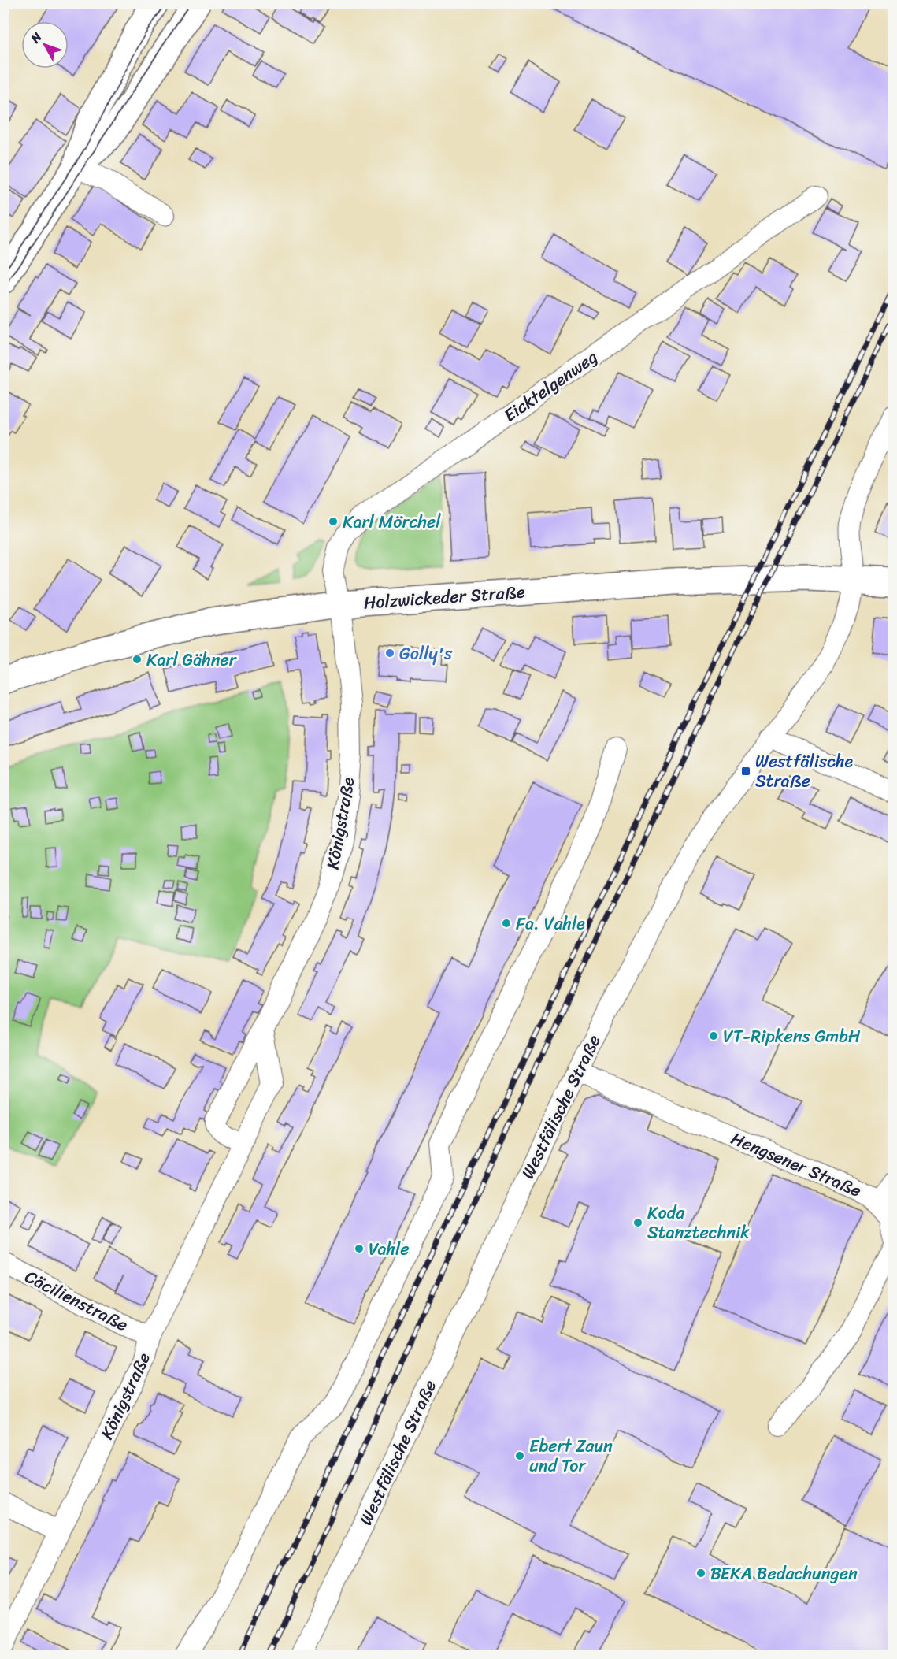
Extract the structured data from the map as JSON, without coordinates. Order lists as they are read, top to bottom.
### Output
{
  "streets": {
    "main road": ["Holzwickeder Straße"],
    "street": [
      "Eicktelgenweg",
      "Königstraße",
      "Westfälische Straße",
      "Hengsener Straße",
      "Cäcilienstraße"
    ]
  },
  "crossings": [
    ["Eicktelgenweg", "Holzwickeder Straße"],
    ["Eicktelgenweg", "Königstraße"],
    ["Holzwickeder Straße", "Königstraße"],
    ["Holzwickeder Straße", "Westfälische Straße"],
    ["Königstraße", "Cäcilienstraße"],
    ["Westfälische Straße", "Hengsener Straße"]
  ],
  "places": {
    "other": [
      "Karl Mörchel",
      "Golly's",
      "Karl Gähner",
      "Fa. Vahle",
      "VT-Ripkens GmbH",
      "Koda Stanztechnik",
      "Vahle",
      "Ebert Zaun und Tor",
      "BEKA Bedachungen"
    ],
    "transit": ["Westfälische Straße"]
  },
  "north": "top left"
}
